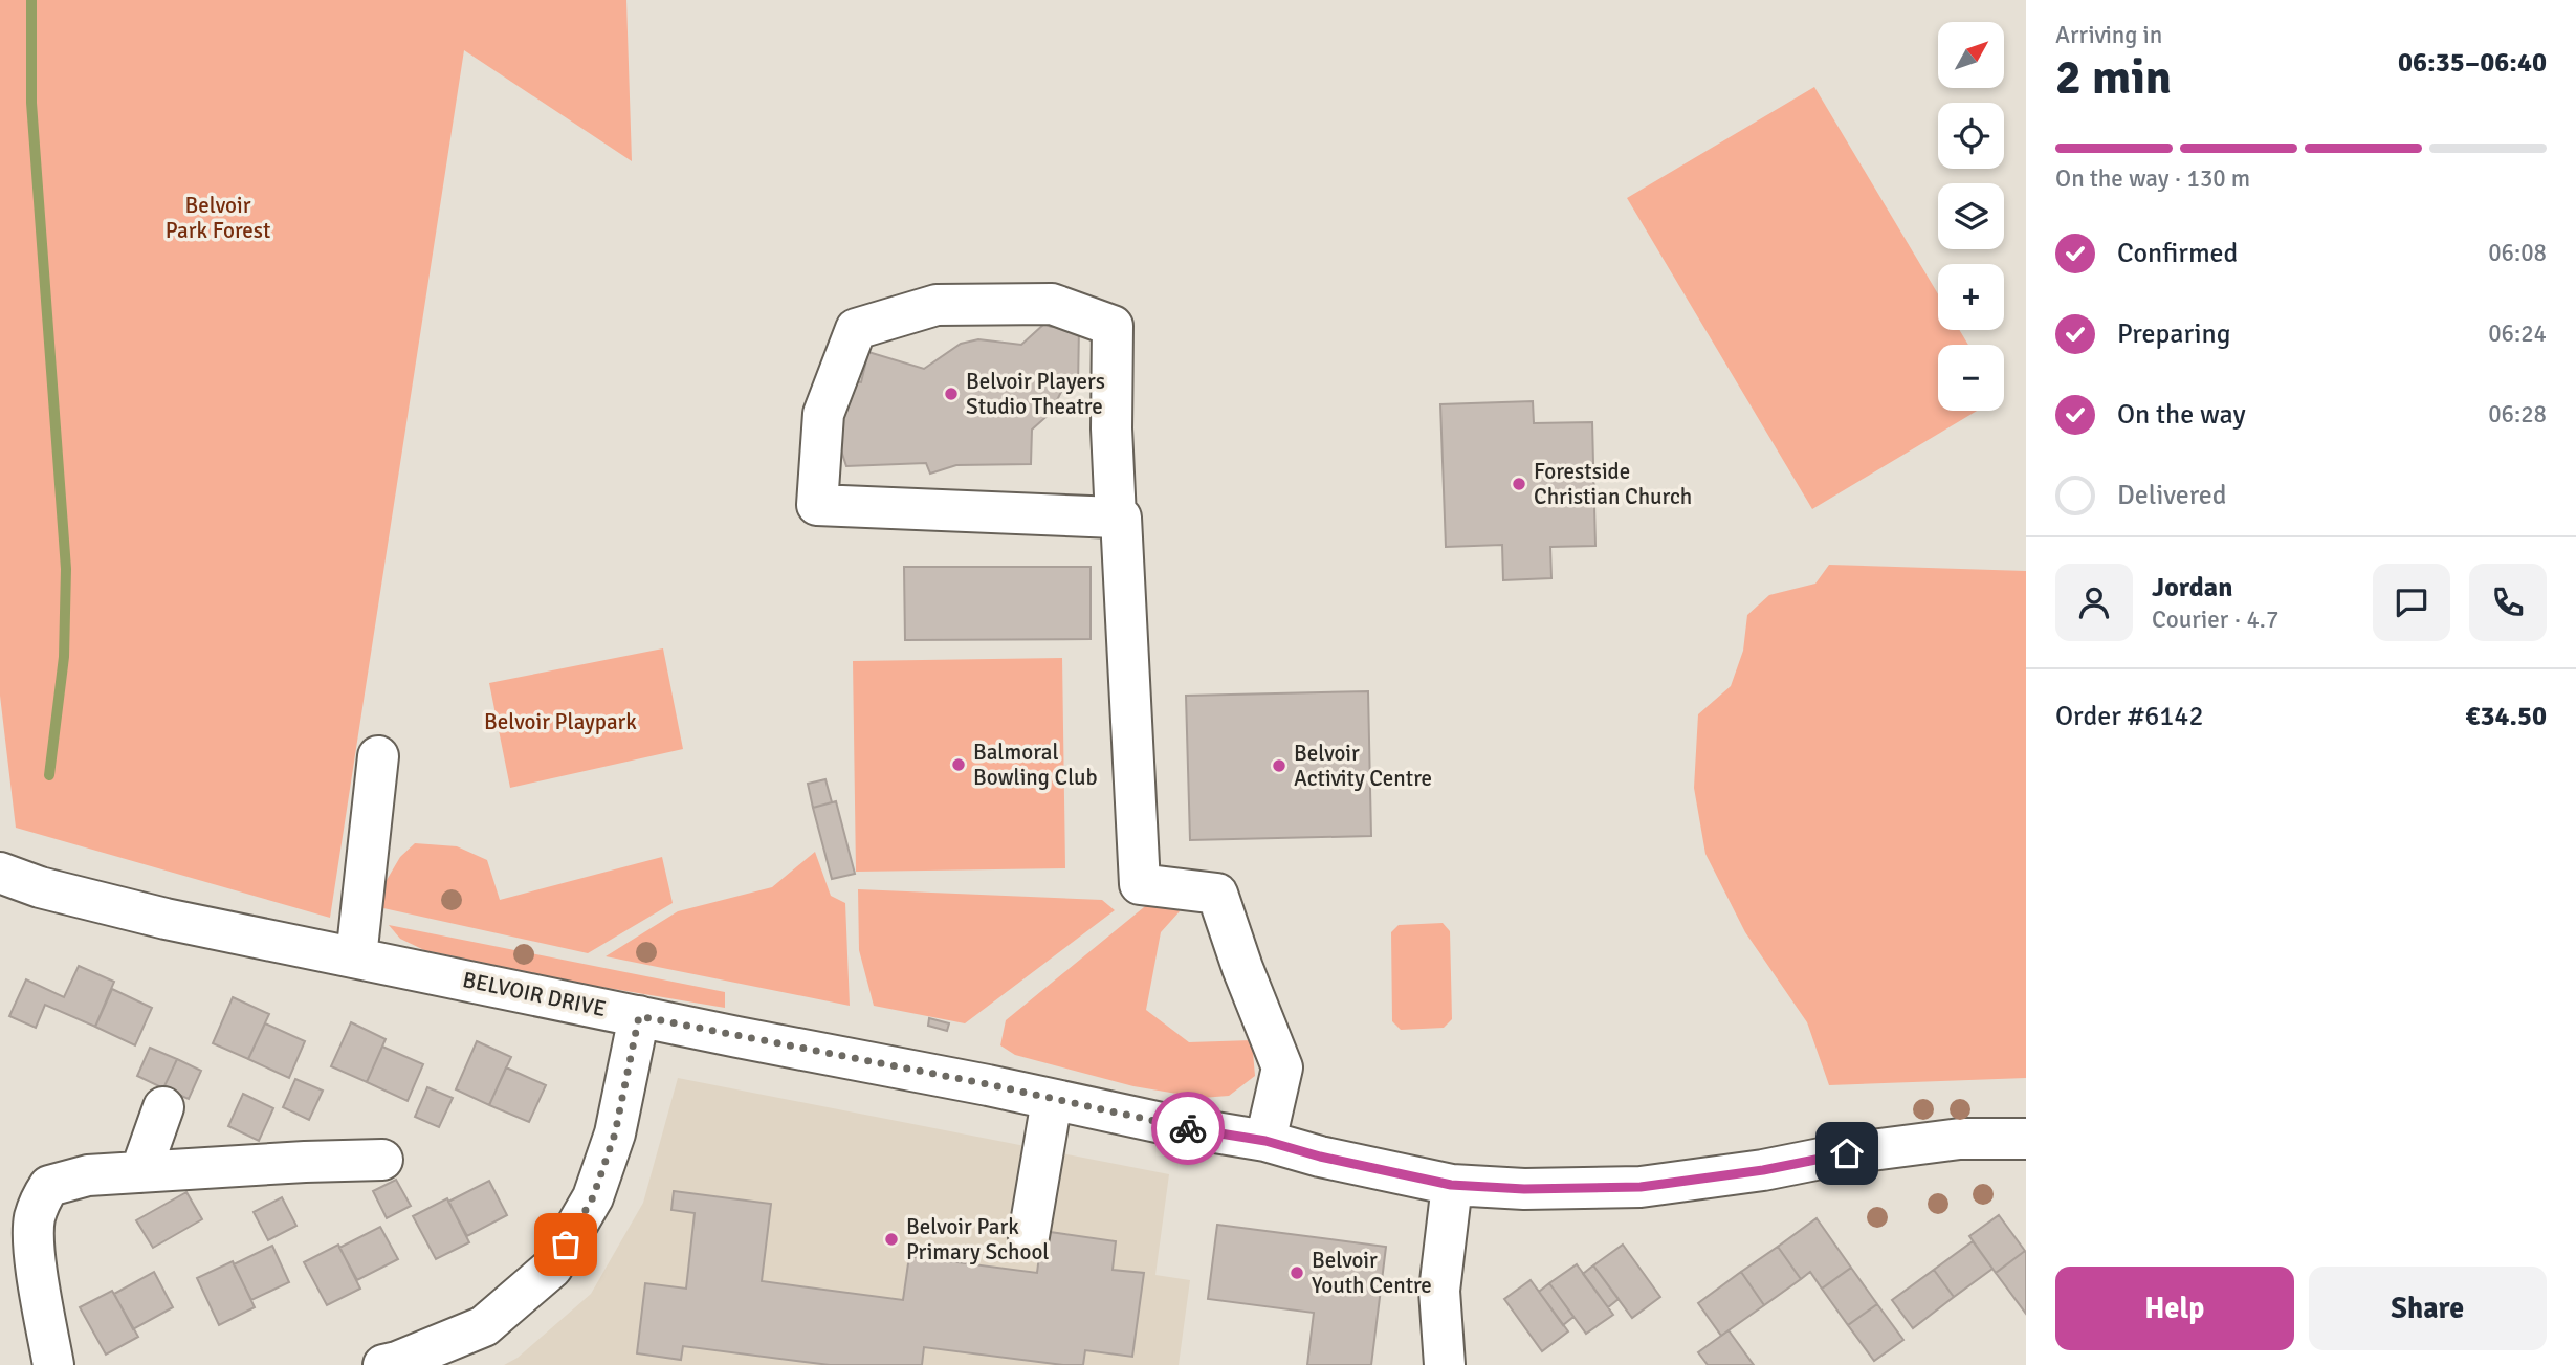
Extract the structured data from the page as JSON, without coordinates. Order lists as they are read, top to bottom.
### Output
{
  "streets": {
    "street": ["BELVOIR DRIVE"]
  },
  "parks": ["Belvoir Park Forest", "Belvoir Playpark"],
  "places": [
    "Belvoir Players Studio Theatre",
    "Forestside Christian Church",
    "Balmoral Bowling Club",
    "Belvoir Activity Centre",
    "Belvoir Park Primary School",
    "Belvoir Youth Centre"
  ],
  "north": "top right",
  "page": {
    "heading": ["2 min", "Arriving in", "06:35–06:40"],
    "panel": [
      "Jordan",
      "Courier · 4.7",
      "Order #6142",
      "€34.50"
    ],
    "map_buttons": ["+", "−"],
    "bar": "On the way · 130 m",
    "list": [
      ["Confirmed", "06:08"],
      ["Preparing", "06:24"],
      ["On the way", "06:28"],
      "Delivered"
    ],
    "buttons": ["Help", "Share"]
  }
}
